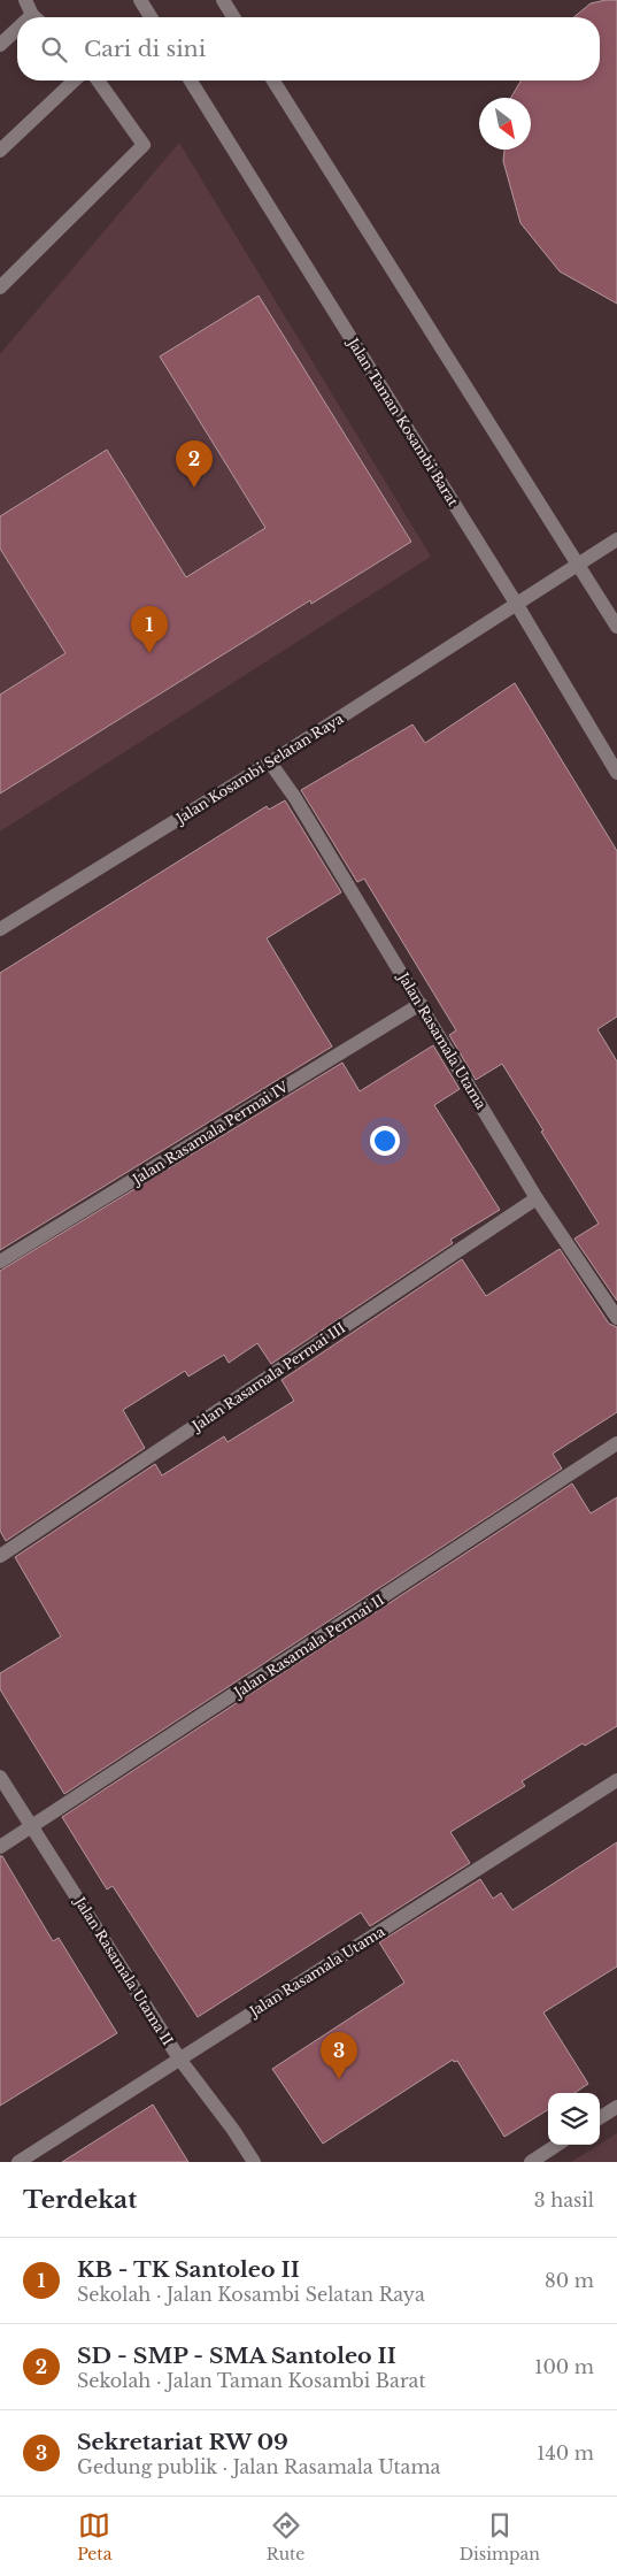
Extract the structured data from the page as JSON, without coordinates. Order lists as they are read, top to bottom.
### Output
{
  "streets": {
    "street": [
      "Jalan Taman Kosambi Barat",
      "Jalan Kosambi Selatan Raya",
      "Jalan Rasamala Utama",
      "Jalan Rasamala Permai IV",
      "Jalan Rasamala Permai III",
      "Jalan Rasamala Permai II",
      "Jalan Rasamala Utama II"
    ]
  },
  "crossings": [
    ["Jalan Taman Kosambi Barat", "Jalan Kosambi Selatan Raya"],
    ["Jalan Kosambi Selatan Raya", "Jalan Rasamala Utama"],
    ["Jalan Rasamala Utama", "Jalan Rasamala Permai IV"],
    ["Jalan Rasamala Utama", "Jalan Rasamala Permai III"],
    ["Jalan Rasamala Utama", "Jalan Rasamala Utama II"],
    ["Jalan Rasamala Permai II", "Jalan Rasamala Utama II"]
  ],
  "north": "bottom right",
  "page": {
    "search": "Cari di sini",
    "pins": ["2", "1", "3"],
    "heading": ["Terdekat", "3 hasil"],
    "list": [
      {
        "mark": "1",
        "name": "KB - TK Santoleo II",
        "note": "Sekolah · Jalan Kosambi Selatan Raya",
        "value": "80 m"
      },
      {
        "mark": "2",
        "name": "SD - SMP - SMA Santoleo II",
        "note": "Sekolah · Jalan Taman Kosambi Barat",
        "value": "100 m"
      },
      {
        "mark": "3",
        "name": "Sekretariat RW 09",
        "note": "Gedung publik · Jalan Rasamala Utama",
        "value": "140 m"
      }
    ],
    "nav": ["Peta", "Rute", "Disimpan"]
  }
}
